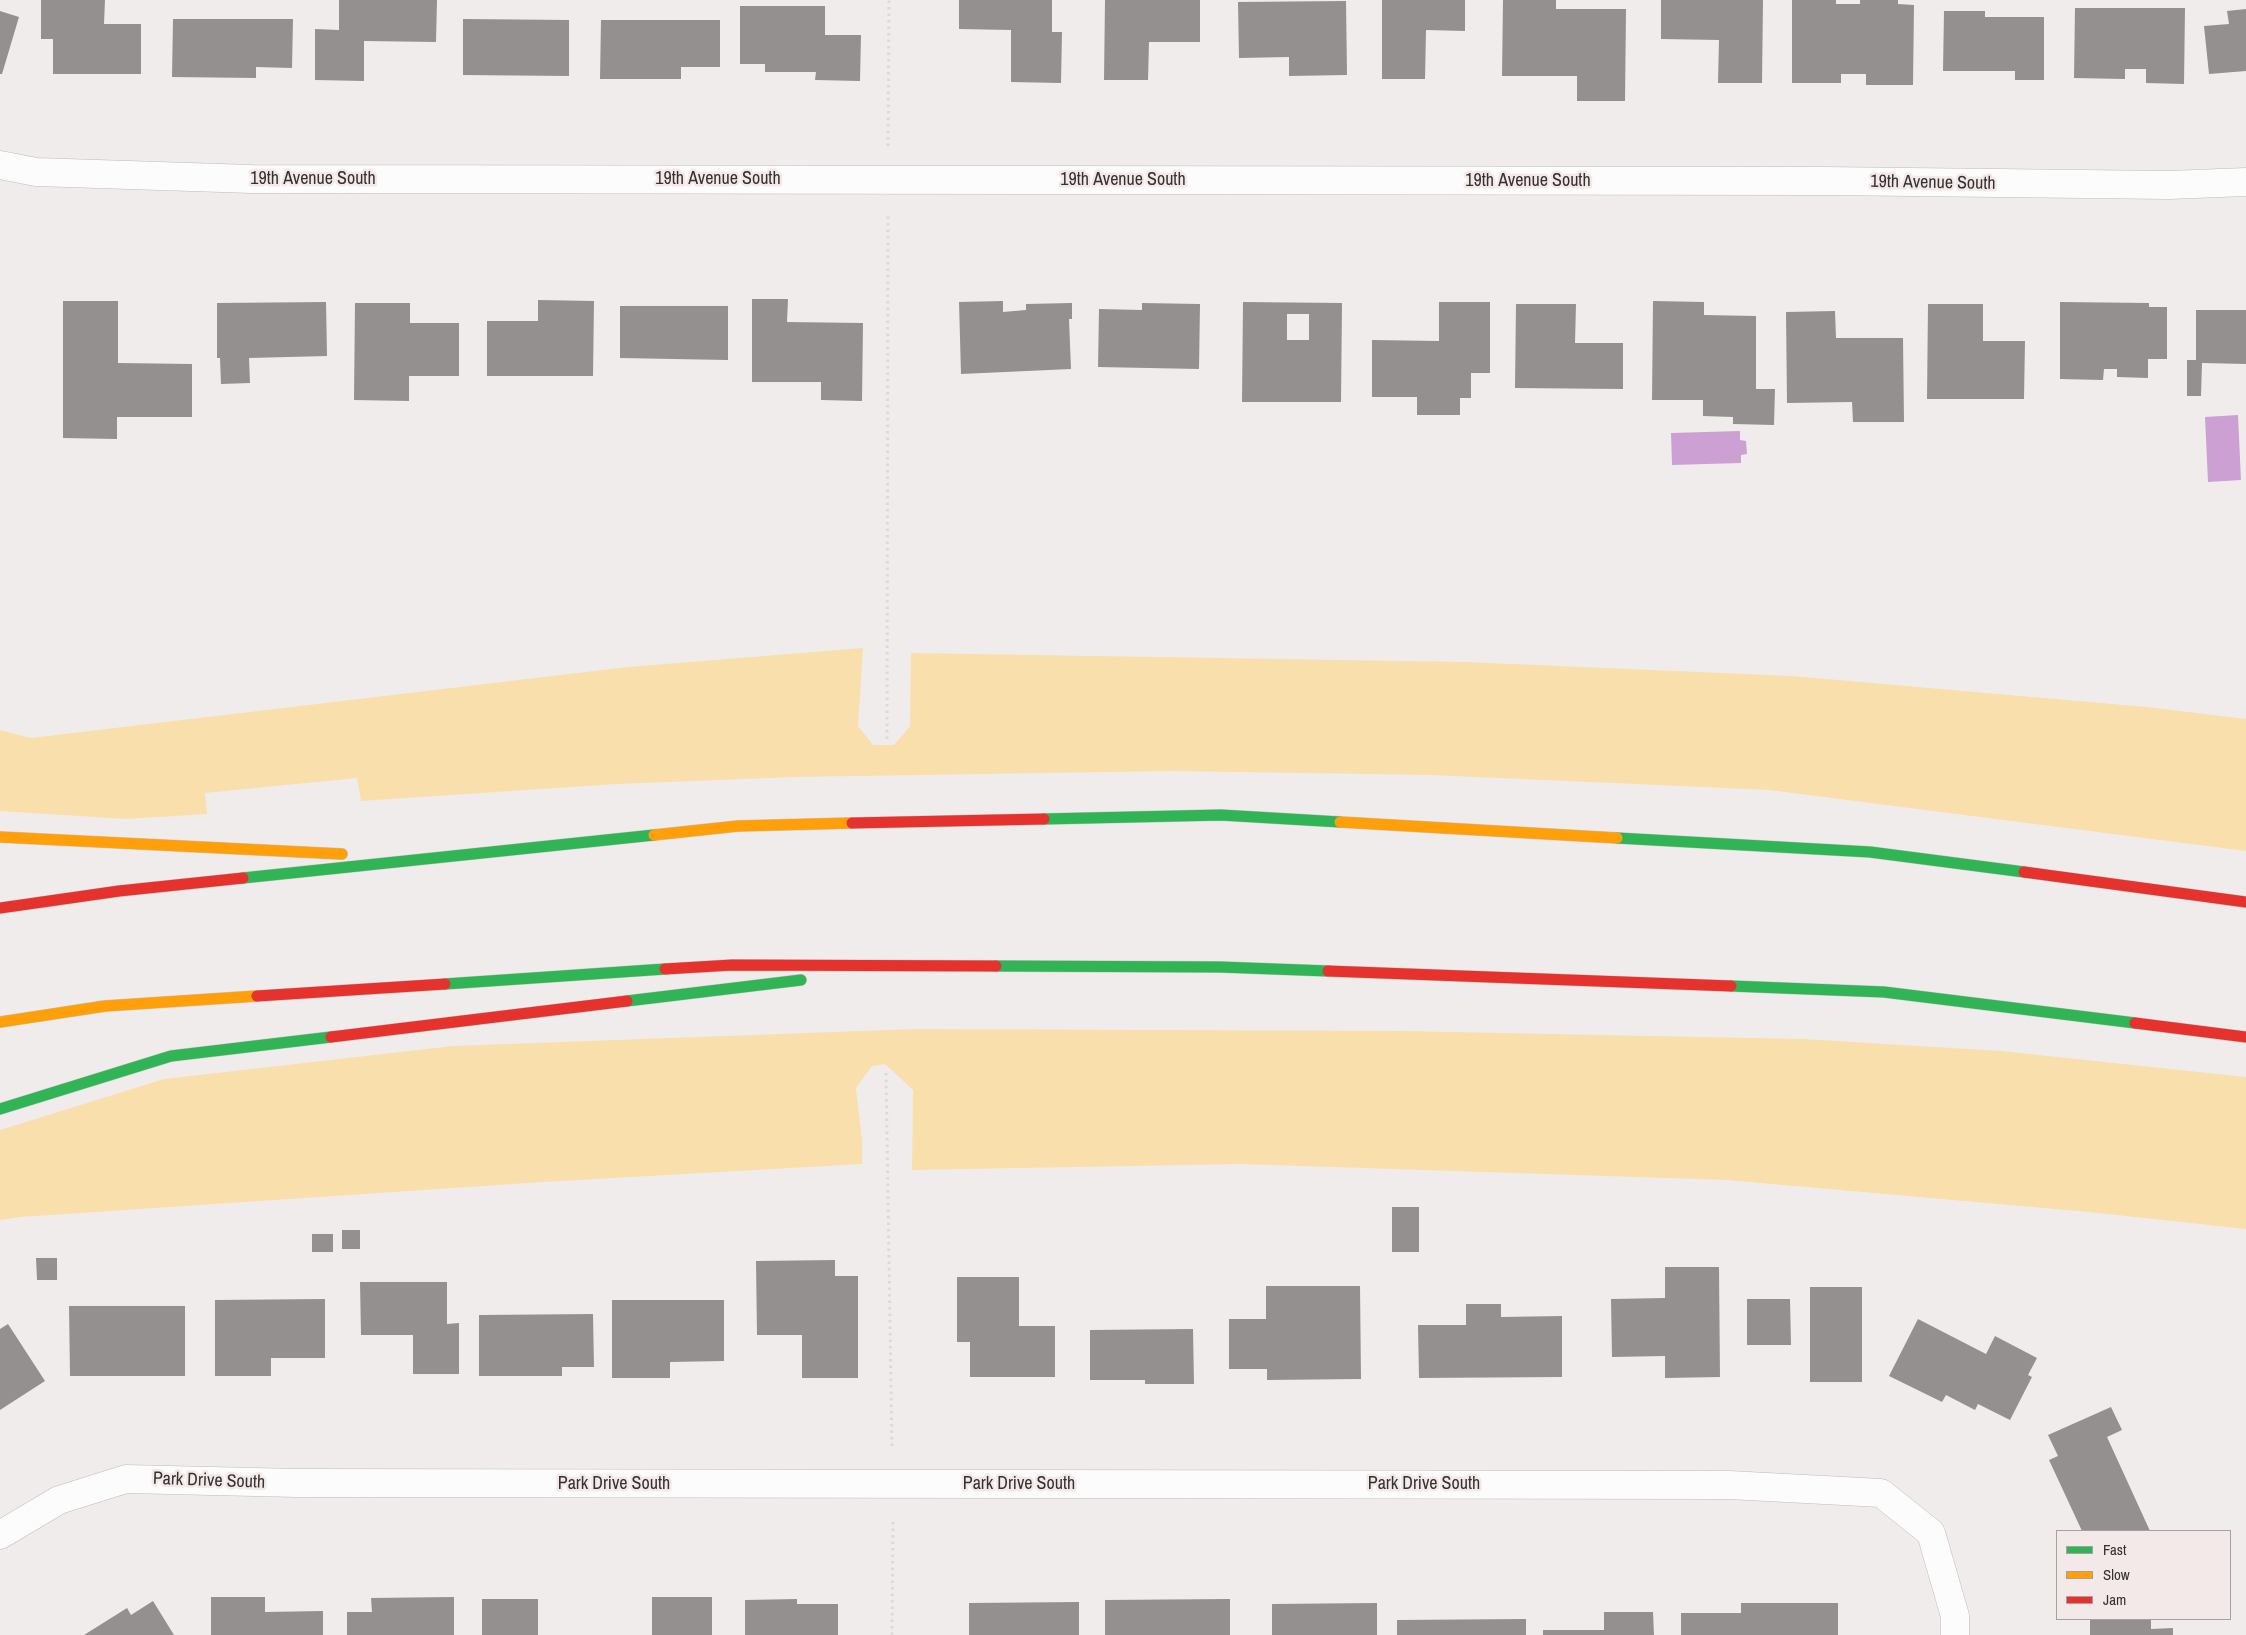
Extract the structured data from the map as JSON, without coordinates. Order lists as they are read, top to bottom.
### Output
{
  "streets": {
    "street": ["19th Avenue South", "Park Drive South"]
  },
  "legend": ["Fast", "Slow", "Jam"]
}
